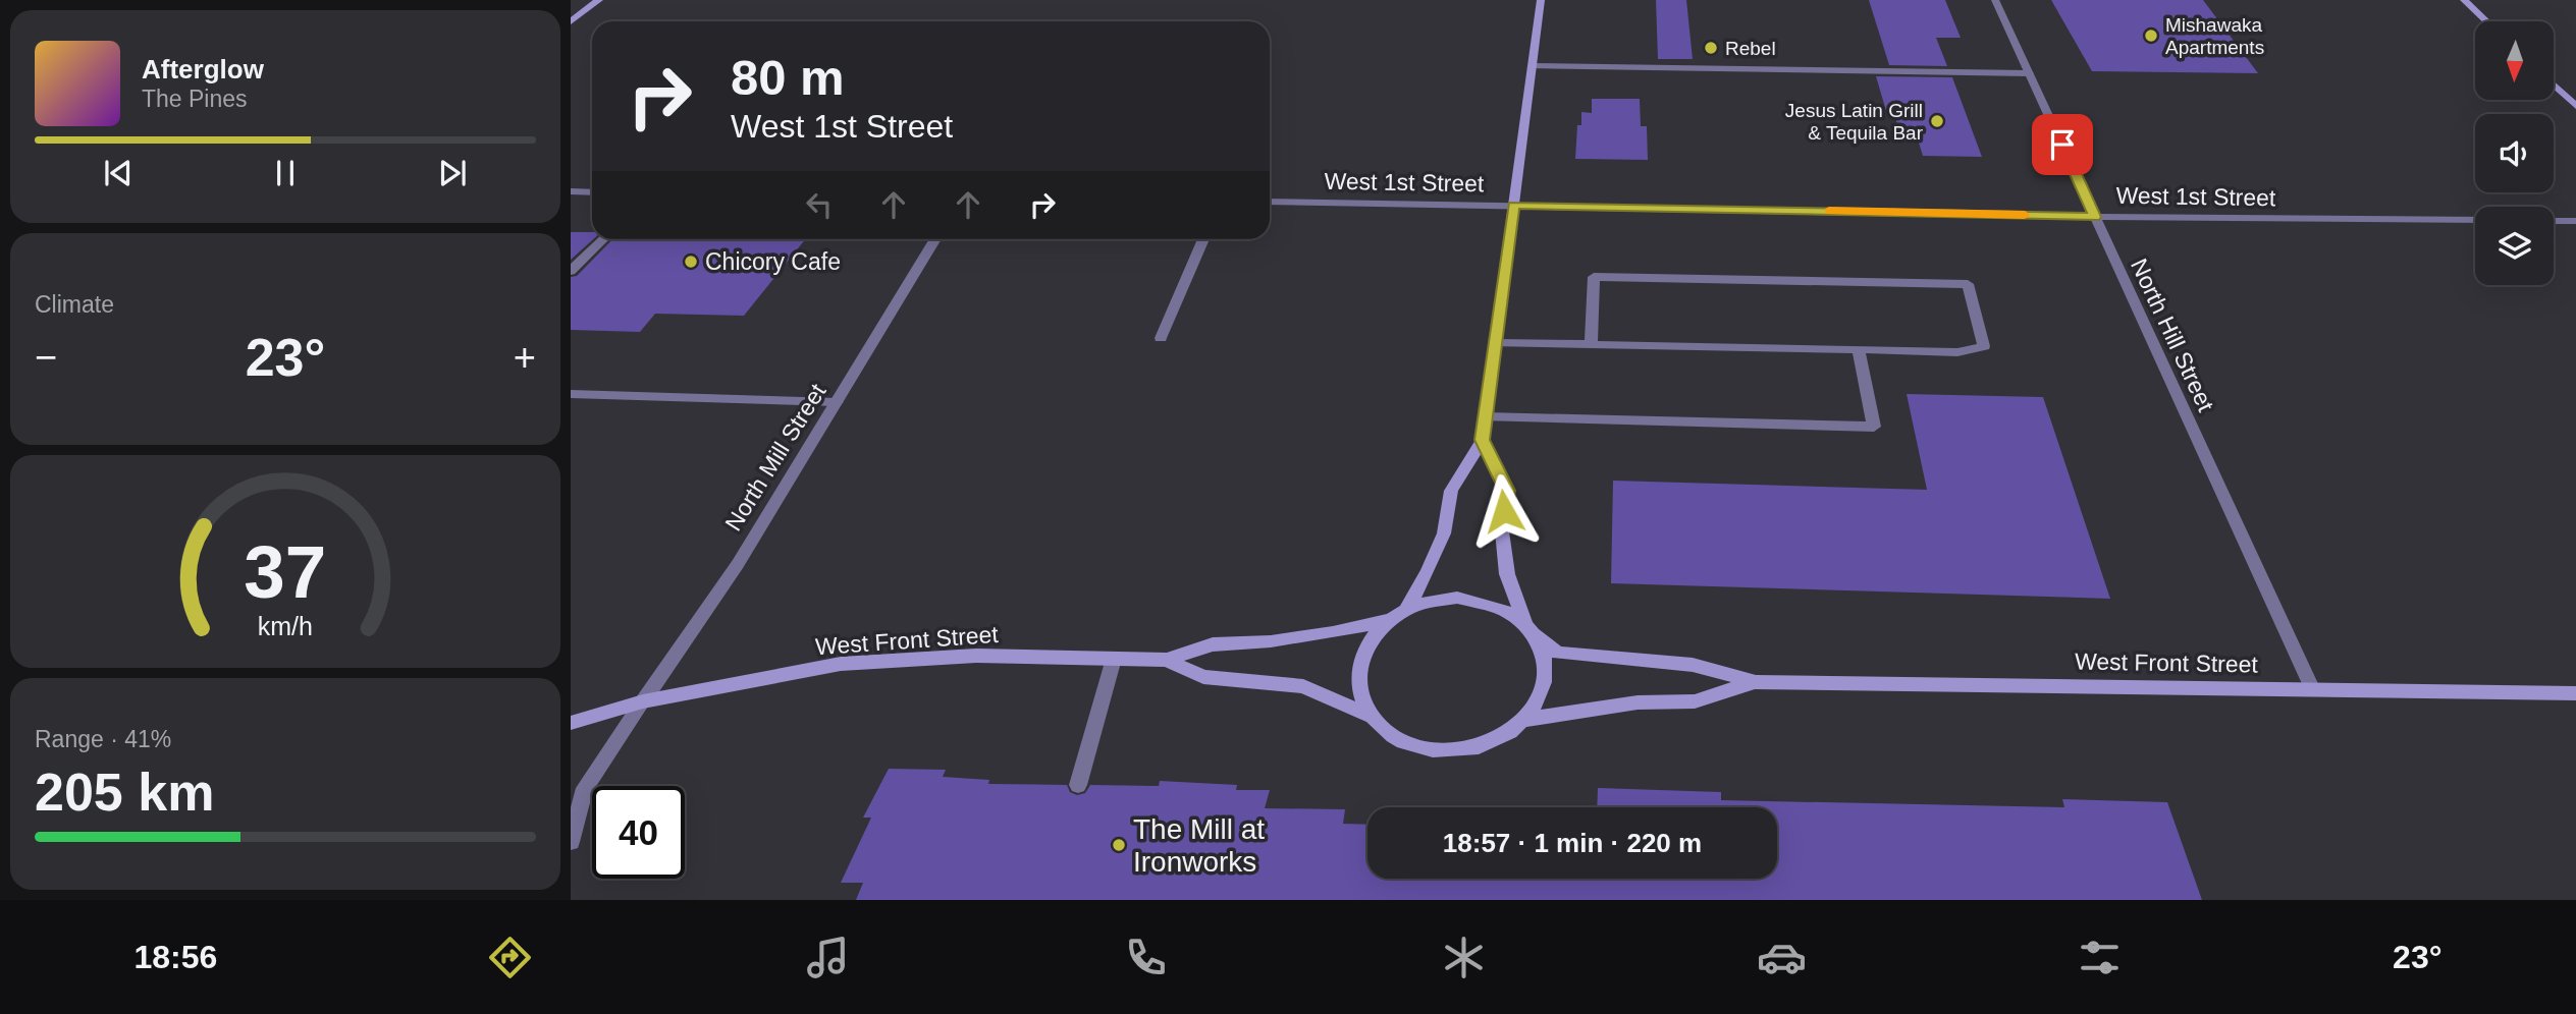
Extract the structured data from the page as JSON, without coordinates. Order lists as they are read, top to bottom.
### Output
{
  "streets": {
    "street": [
      "West 1st Street",
      "North Hill Street",
      "North Mill Street",
      "West Front Street"
    ]
  },
  "crossings": [
    ["West 1st Street", "North Hill Street"],
    ["North Hill Street", "West Front Street"],
    ["North Mill Street", "West Front Street"]
  ],
  "places": [
    "Mishawaka Apartments",
    "Rebel",
    "Jesus Latin Grill & Tequila Bar",
    "Chicory Cafe",
    "The Mill at Ironworks"
  ],
  "north": "bottom",
  "page": {
    "turn": ["80 m", "West 1st Street"],
    "song": ["Afterglow", "The Pines"],
    "tile": [
      "Climate",
      ["Range · 41%", "205 km"]
    ],
    "heat": ["−", "23°", "+"],
    "limit": "40",
    "trip": "18:57 · 1 min · 220 m",
    "tabs": ["18:56", "23°"],
    "gauge": ["37", "km/h"]
  }
}
